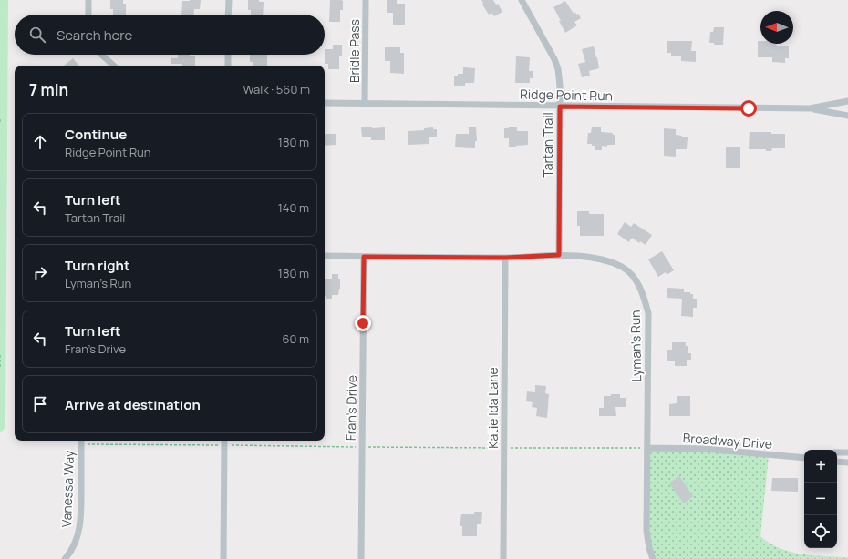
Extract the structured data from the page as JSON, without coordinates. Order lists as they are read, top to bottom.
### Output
{
  "streets": {
    "street": [
      "Bridle Pass",
      "Ridge Point Run",
      "Tartan Trail",
      "Lyman's Run",
      "Fran's Drive",
      "Katie Ida Lane",
      "Broadway Drive",
      "Vanessa Way"
    ]
  },
  "crossings": [
    ["Bridle Pass", "Ridge Point Run"],
    ["Ridge Point Run", "Tartan Trail"],
    ["Tartan Trail", "Lyman's Run"],
    ["Lyman's Run", "Fran's Drive"],
    ["Lyman's Run", "Katie Ida Lane"],
    ["Lyman's Run", "Broadway Drive"]
  ],
  "north": "left",
  "page": {
    "search": "Search here",
    "heading": ["7 min", "Walk · 560 m"],
    "list": [
      ["Continue", "Ridge Point Run", "180 m"],
      ["Turn left", "Tartan Trail", "140 m"],
      ["Turn right", "Lyman's Run", "180 m"],
      ["Turn left", "Fran's Drive", "60 m"],
      "Arrive at destination"
    ],
    "map_buttons": ["+", "−"]
  }
}
